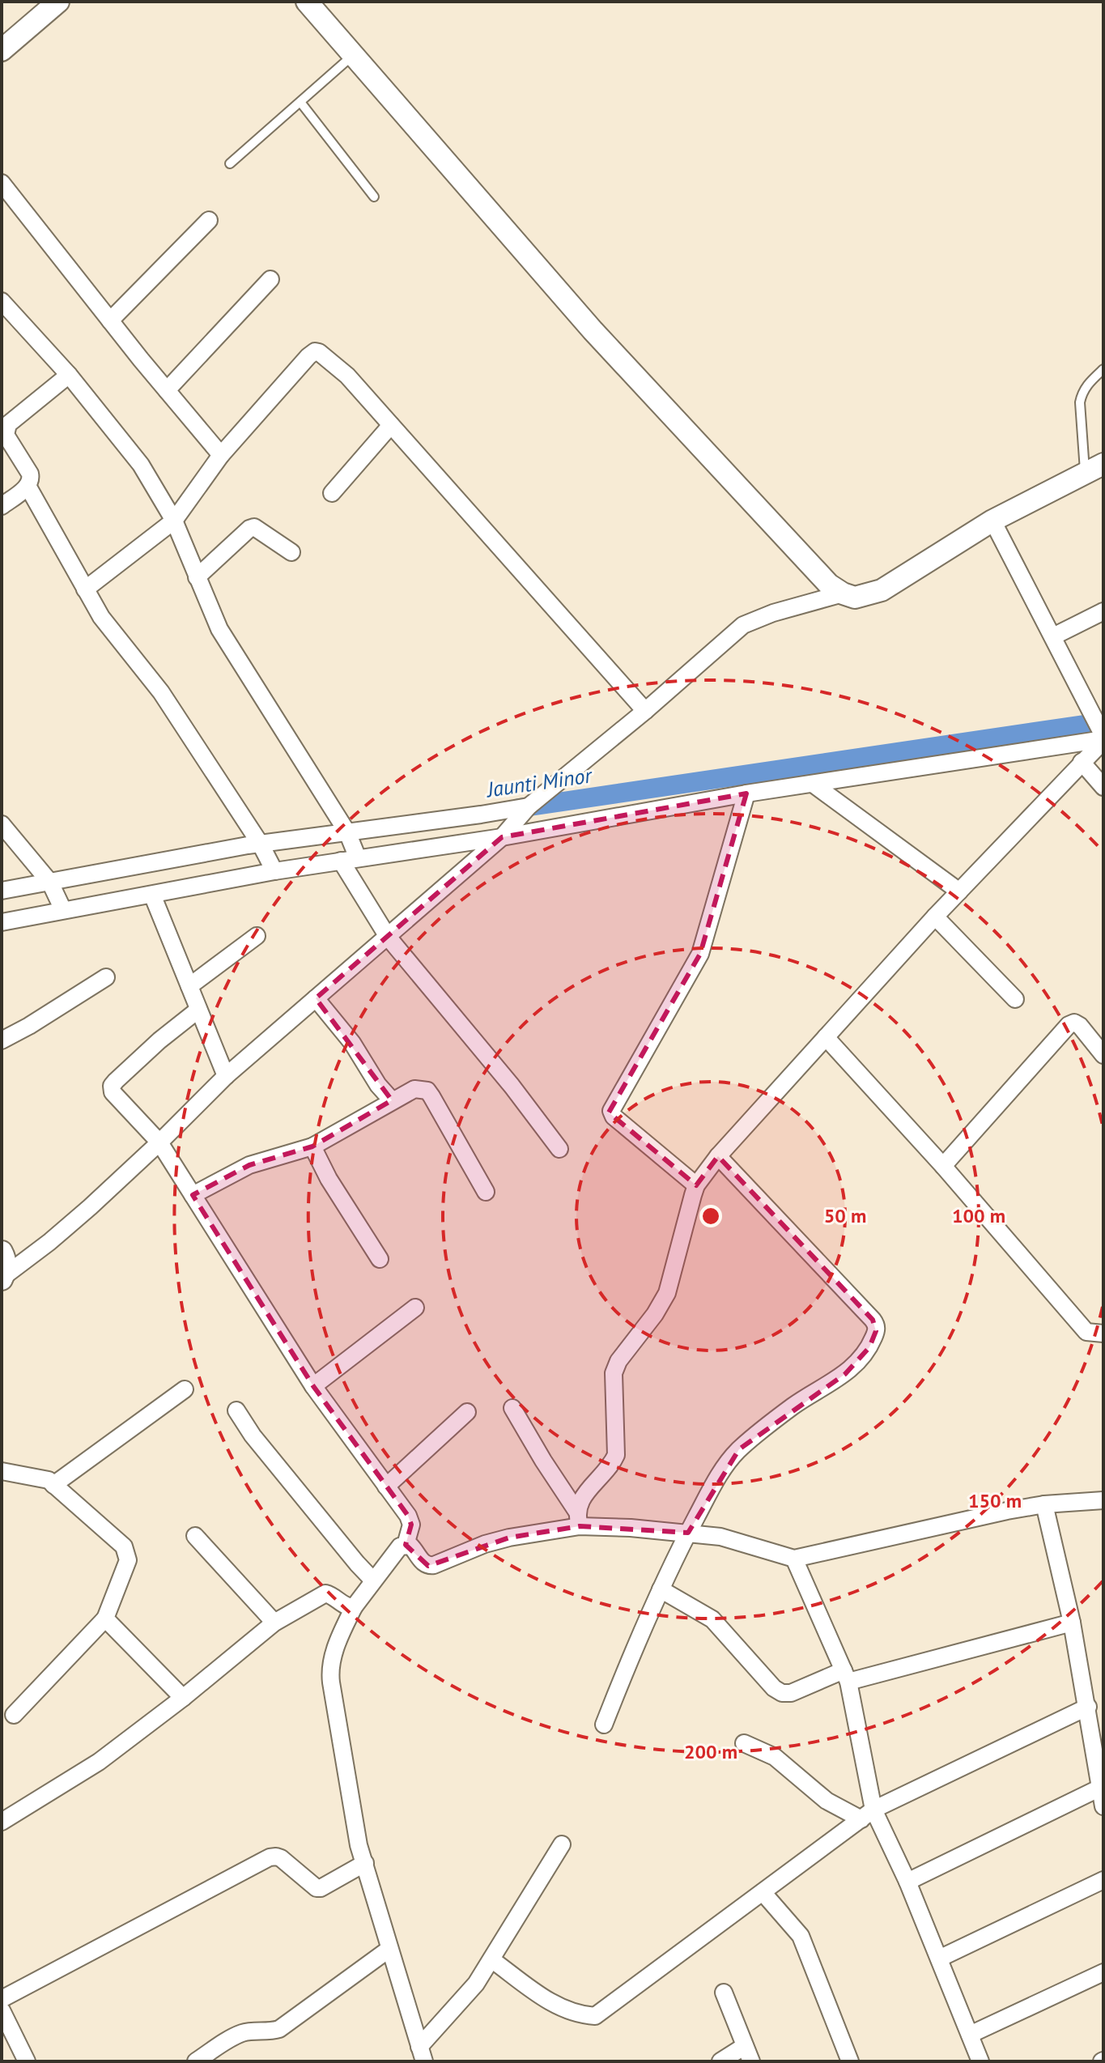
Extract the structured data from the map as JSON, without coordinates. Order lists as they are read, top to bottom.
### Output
{
  "water": ["Jaunti Minor"],
  "rings": [
    "50 m",
    "100 m",
    "150 m",
    "200 m"
  ]
}
